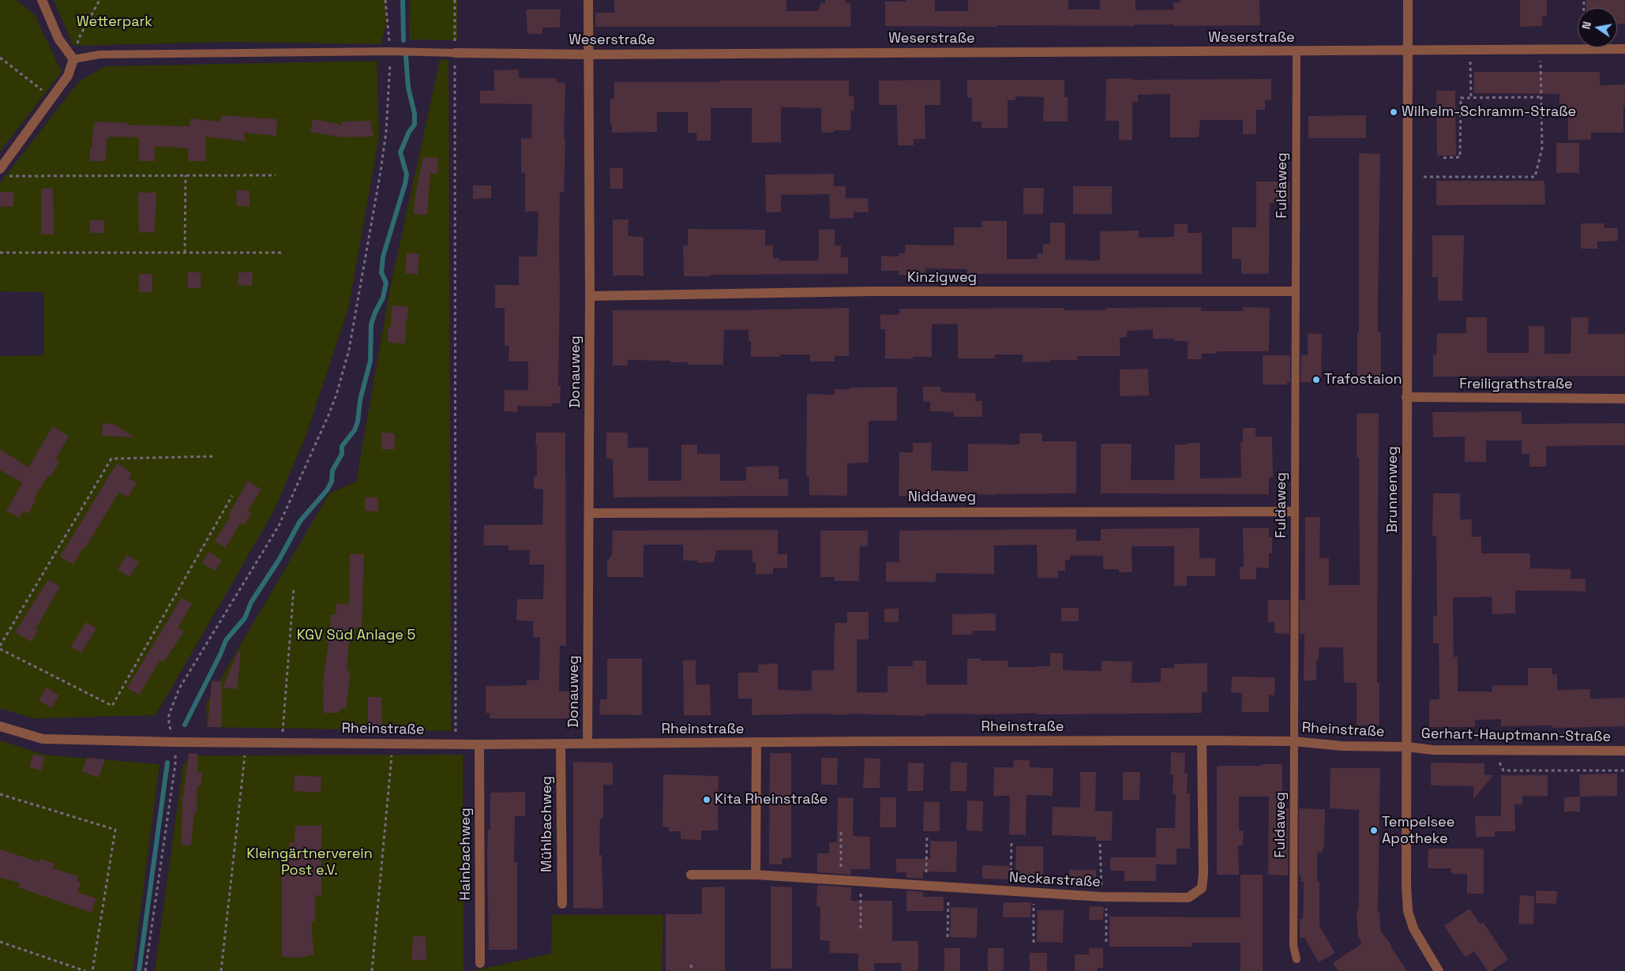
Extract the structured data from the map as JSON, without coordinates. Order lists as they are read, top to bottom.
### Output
{
  "streets": {
    "street": [
      "Weserstraße",
      "Kinzigweg",
      "Donauweg",
      "Freiligrathstraße",
      "Brunnenweg",
      "Niddaweg",
      "Rheinstraße",
      "Gerhart-Hauptmann-Straße",
      "Mühlbachweg",
      "Hainbachweg",
      "Neckarstraße"
    ],
    "lane": ["Fuldaweg"]
  },
  "crossings": [
    ["Weserstraße", "Fuldaweg"],
    ["Weserstraße", "Donauweg"],
    ["Weserstraße", "Brunnenweg"],
    ["Fuldaweg", "Kinzigweg"],
    ["Fuldaweg", "Niddaweg"],
    ["Fuldaweg", "Rheinstraße"],
    ["Kinzigweg", "Donauweg"],
    ["Donauweg", "Niddaweg"],
    ["Donauweg", "Rheinstraße"],
    ["Freiligrathstraße", "Brunnenweg"],
    ["Brunnenweg", "Rheinstraße"],
    ["Brunnenweg", "Gerhart-Hauptmann-Straße"],
    ["Rheinstraße", "Gerhart-Hauptmann-Straße"],
    ["Rheinstraße", "Mühlbachweg"],
    ["Rheinstraße", "Hainbachweg"],
    ["Rheinstraße", "Neckarstraße"]
  ],
  "parks": ["Wetterpark", "KGV Süd Anlage 5", "Kleingärtnerverein Post e.V."],
  "places": [
    "Wilhelm-Schramm-Straße",
    "Trafostaion",
    "Kita Rheinstraße",
    "Tempelsee Apotheke"
  ],
  "north": "left"
}
